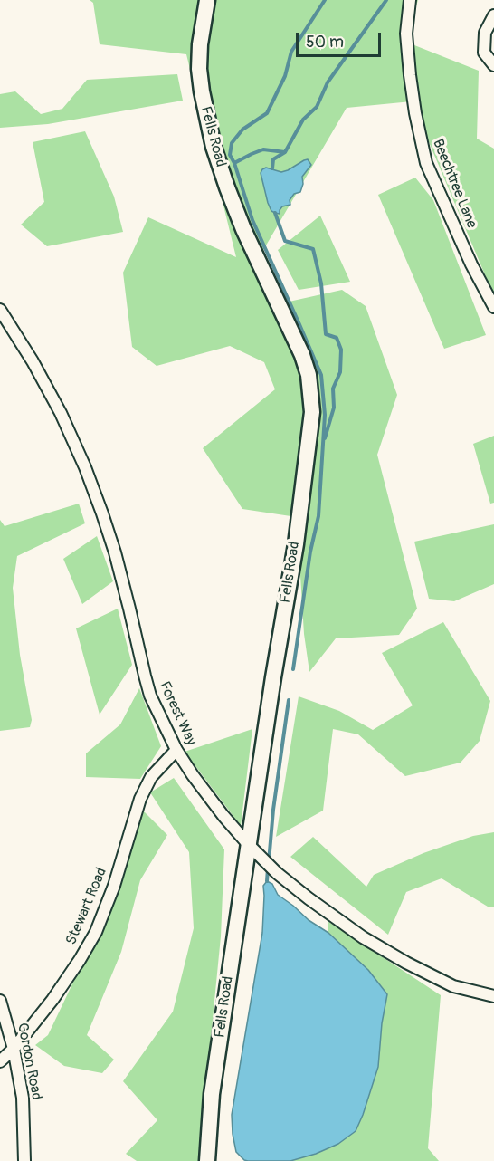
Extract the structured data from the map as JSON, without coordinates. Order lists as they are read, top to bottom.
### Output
{
  "streets": {
    "street": [
      "Fells Road",
      "Beechtree Lane",
      "Forest Way",
      "Stewart Road",
      "Gordon Road"
    ]
  },
  "crossings": [
    ["Fells Road", "Forest Way"],
    ["Forest Way", "Stewart Road"],
    ["Stewart Road", "Gordon Road"]
  ],
  "scale_bar": "50 m"
}
